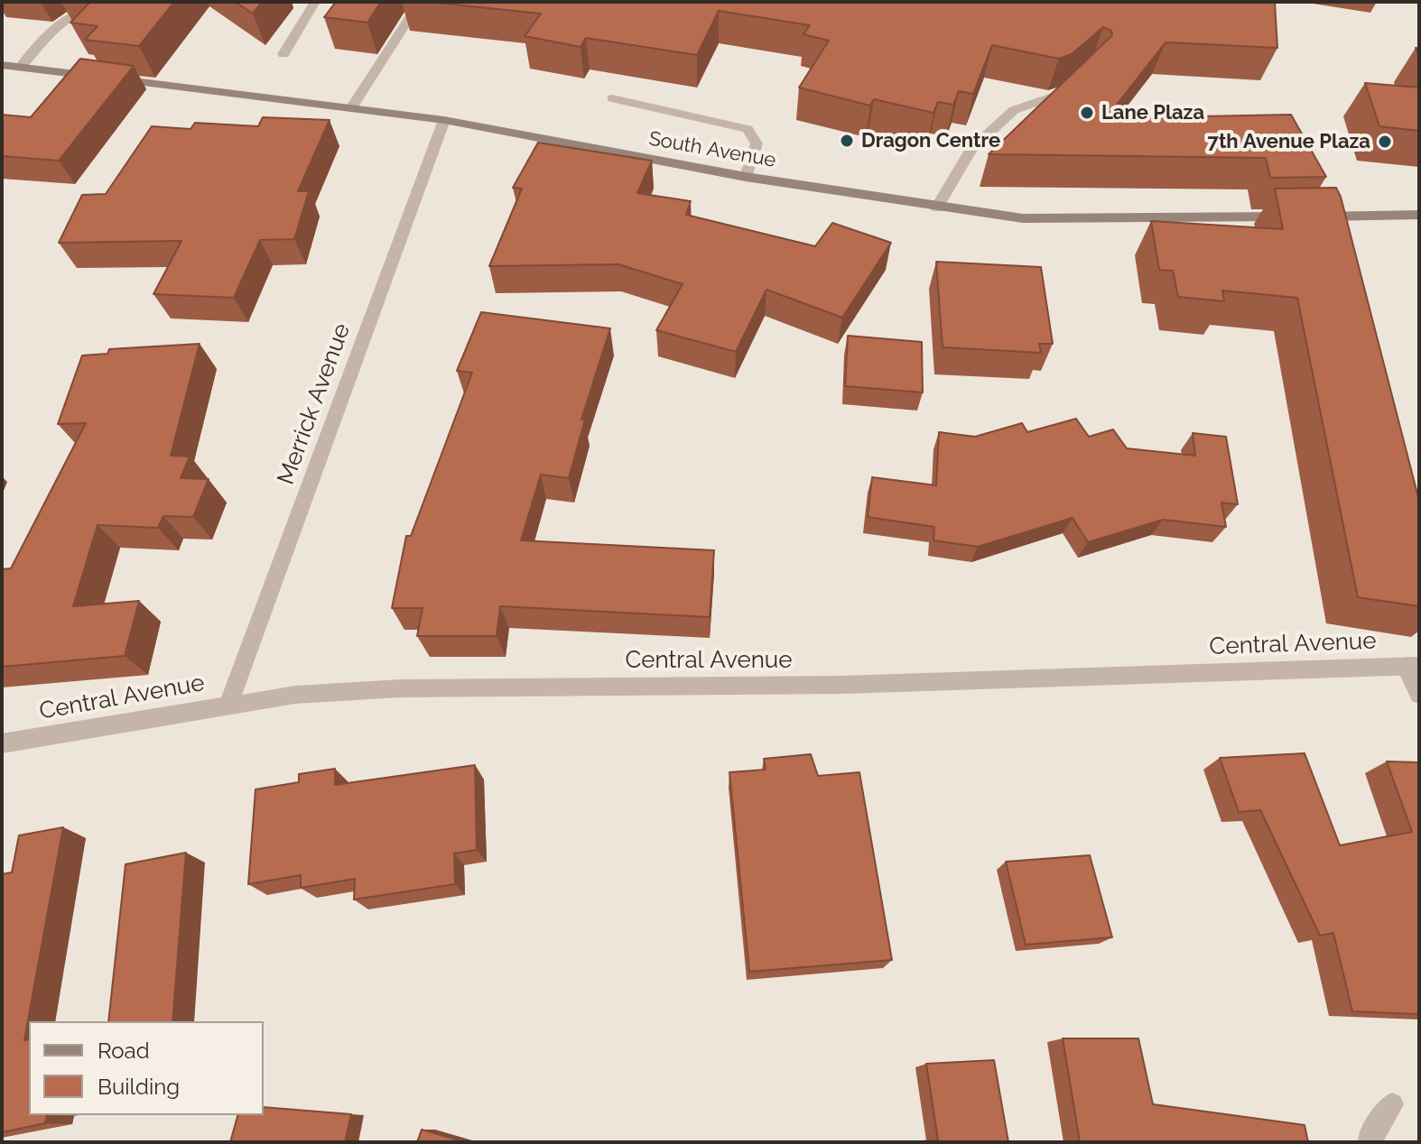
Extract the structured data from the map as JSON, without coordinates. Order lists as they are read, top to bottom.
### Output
{
  "streets": {
    "main road": ["South Avenue"],
    "street": ["Merrick Avenue", "Central Avenue"]
  },
  "crossings": [
    ["South Avenue", "Merrick Avenue"],
    ["Merrick Avenue", "Central Avenue"]
  ],
  "places": ["Lane Plaza", "Dragon Centre", "7th Avenue Plaza"],
  "legend": ["Road", "Building"]
}
